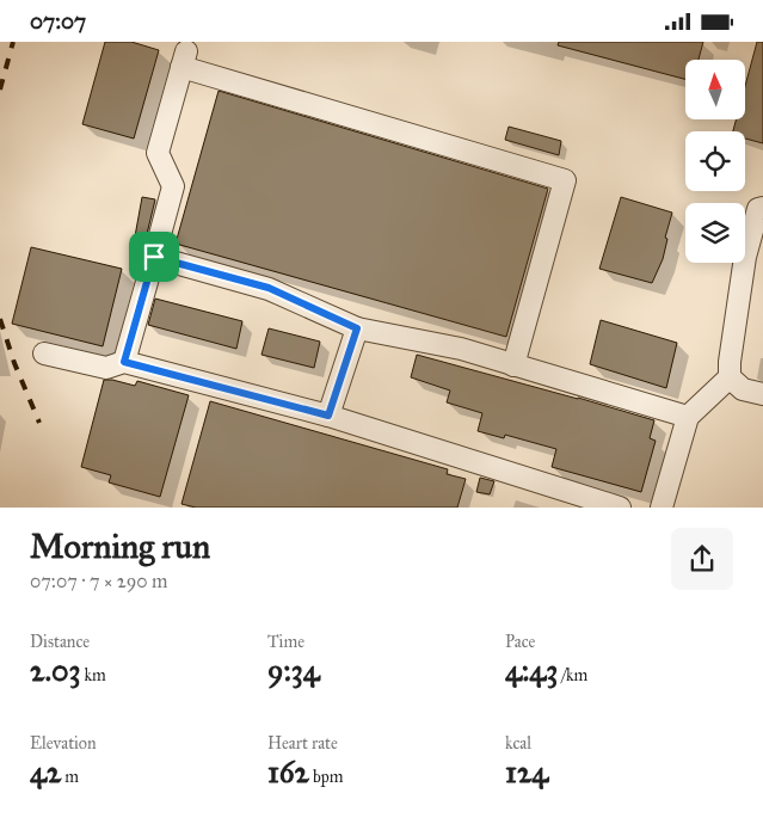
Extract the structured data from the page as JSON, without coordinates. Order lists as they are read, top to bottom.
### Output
{
  "north": "top",
  "page": {
    "status": "07:07",
    "heading": ["Morning run", "07:07 · 7 × 290 m"],
    "stats": [
      ["Distance", "2.03 km"],
      ["Time", "9:34"],
      ["Pace", "4:43 /km"],
      ["Elevation", "42 m"],
      ["Heart rate", "162 bpm"],
      ["kcal", "124"]
    ]
  }
}
